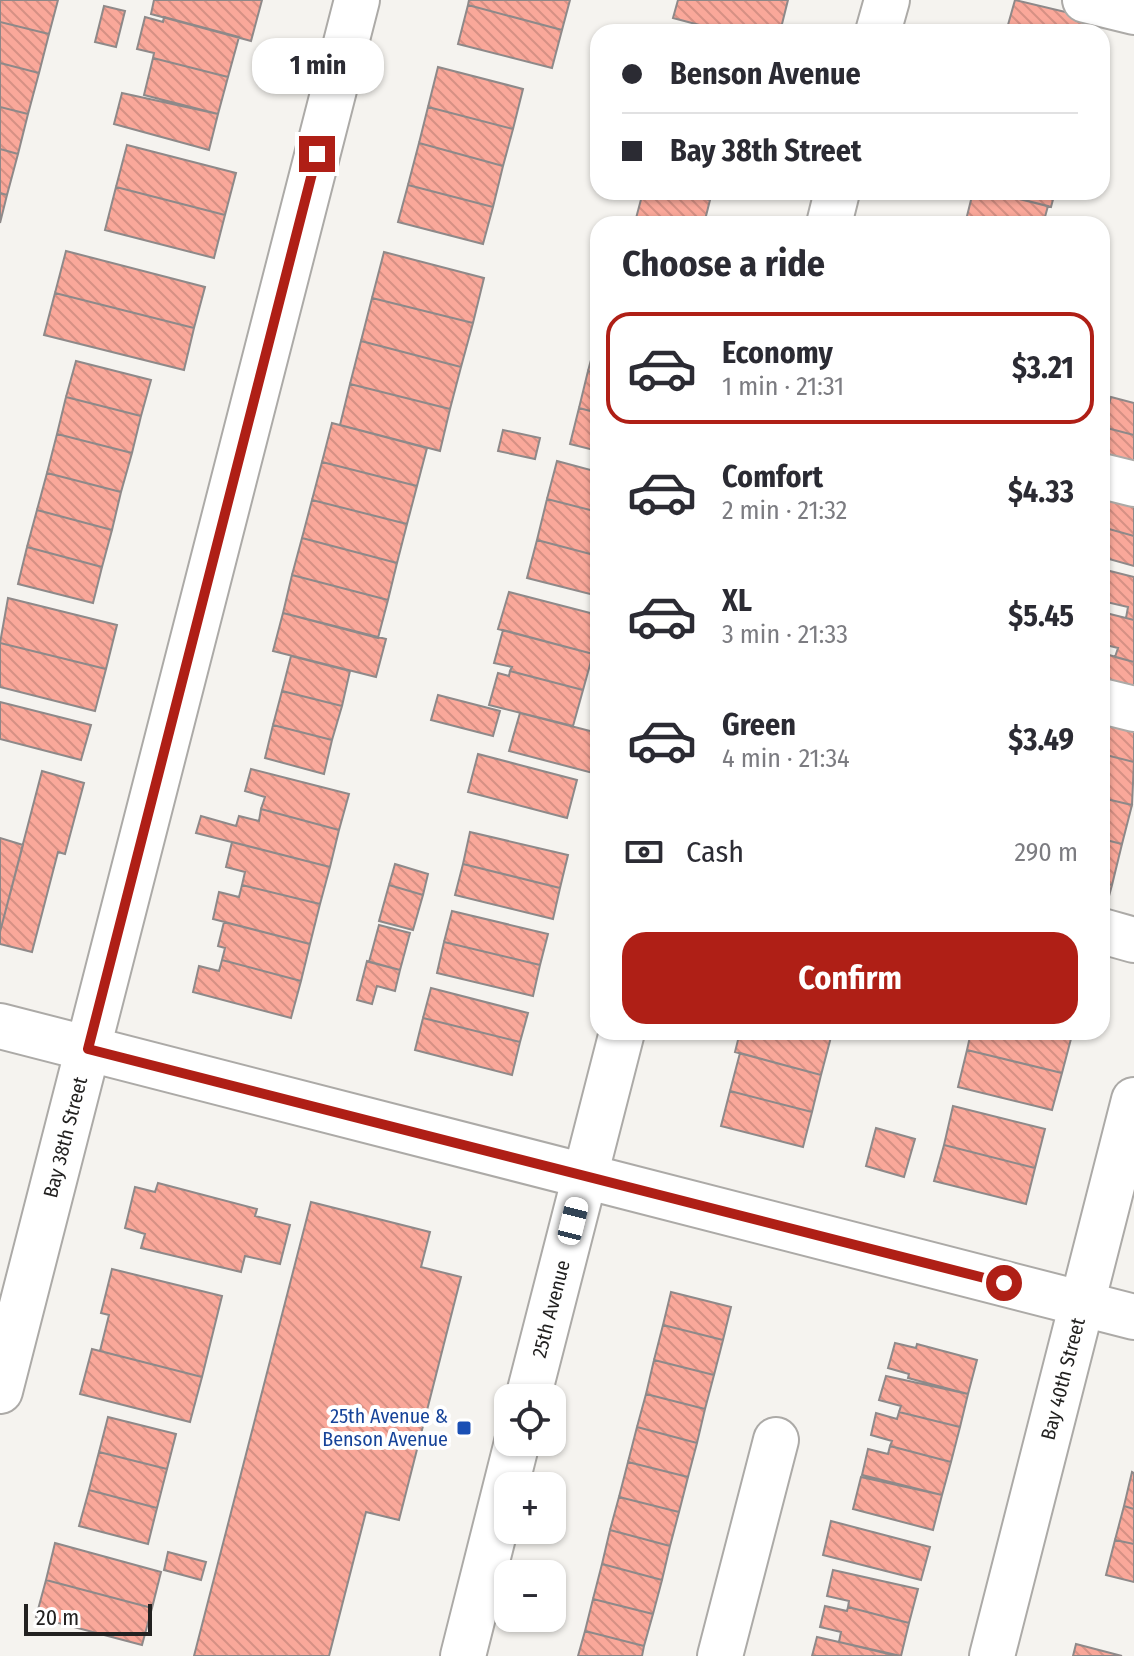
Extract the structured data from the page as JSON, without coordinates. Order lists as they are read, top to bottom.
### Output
{
  "streets": {
    "street": ["Bay 38th Street", "25th Avenue", "Bay 40th Street"]
  },
  "places": {
    "transit": ["25th Avenue & Benson Avenue"]
  },
  "scale_bar": "20 m",
  "page": {
    "banner": ["Benson Avenue", "Bay 38th Street"],
    "bubble": "1 min",
    "heading": "Choose a ride",
    "list": [
      {
        "name": "Economy",
        "note": "1 min · 21:31",
        "value": "$3.21"
      },
      {
        "name": "Comfort",
        "note": "2 min · 21:32",
        "value": "$4.33"
      },
      {
        "name": "XL",
        "note": "3 min · 21:33",
        "value": "$5.45"
      },
      {
        "name": "Green",
        "note": "4 min · 21:34",
        "value": "$3.49"
      }
    ],
    "pay": ["Cash", "290 m"],
    "buttons": "Confirm",
    "map_buttons": ["+", "−"],
    "scale": "20 m"
  }
}
